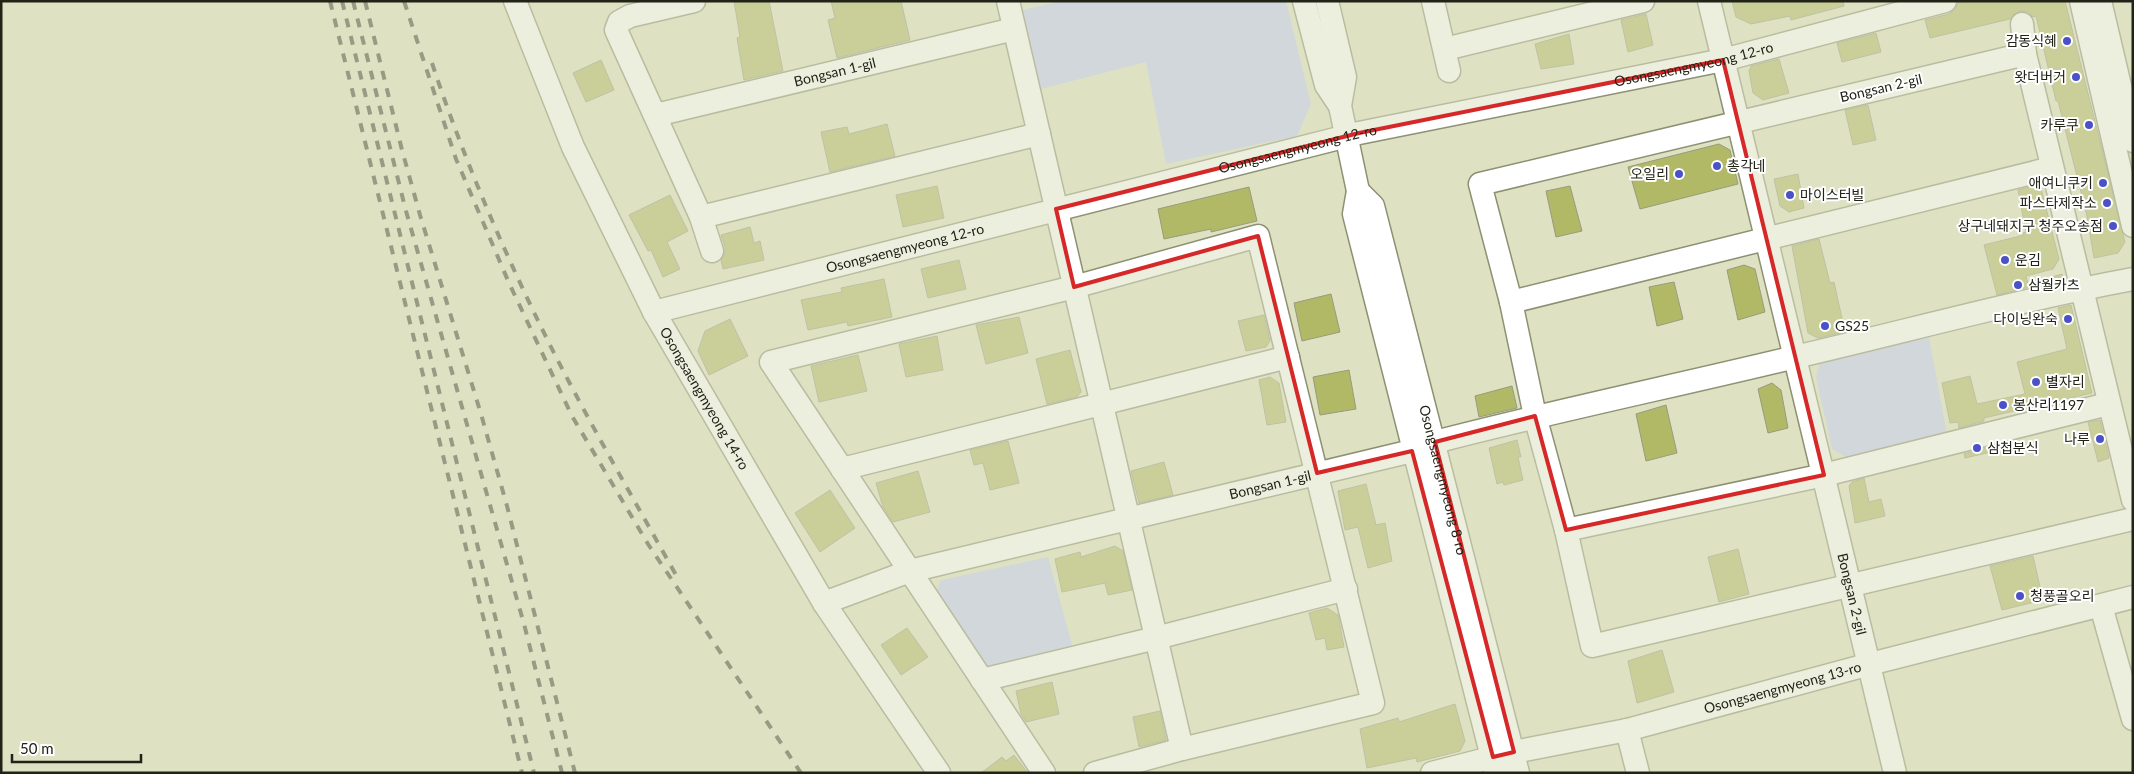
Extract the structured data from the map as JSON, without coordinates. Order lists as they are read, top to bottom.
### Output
{
  "streets": {
    "street": [
      "Osongsaengmyeong 12-ro",
      "Bongsan 1-gil",
      "Bongsan 2-gil",
      "Osongsaengmyeong 14-ro",
      "Osongsaengmyeong 8-ro",
      "Osongsaengmyeong 13-ro"
    ]
  },
  "crossings": [
    ["Osongsaengmyeong 12-ro", "Bongsan 2-gil"],
    ["Osongsaengmyeong 12-ro", "Osongsaengmyeong 14-ro"],
    ["Osongsaengmyeong 12-ro", "Osongsaengmyeong 8-ro"],
    ["Bongsan 1-gil", "Osongsaengmyeong 14-ro"],
    ["Bongsan 1-gil", "Osongsaengmyeong 8-ro"],
    ["Bongsan 2-gil", "Osongsaengmyeong 13-ro"],
    ["Osongsaengmyeong 8-ro", "Osongsaengmyeong 13-ro"]
  ],
  "places": [
    "감동식혜",
    "왓더버거",
    "카루쿠",
    "총각네",
    "오일리",
    "애여니쿠키",
    "마이스터빌",
    "파스타제작소",
    "상구네돼지구 청주오송점",
    "운김",
    "삼월카츠",
    "다이닝완숙",
    "GS25",
    "별자리",
    "봉산리1197",
    "나루",
    "삼첩분식",
    "청풍골오리"
  ],
  "scale_bar": "50 m"
}
